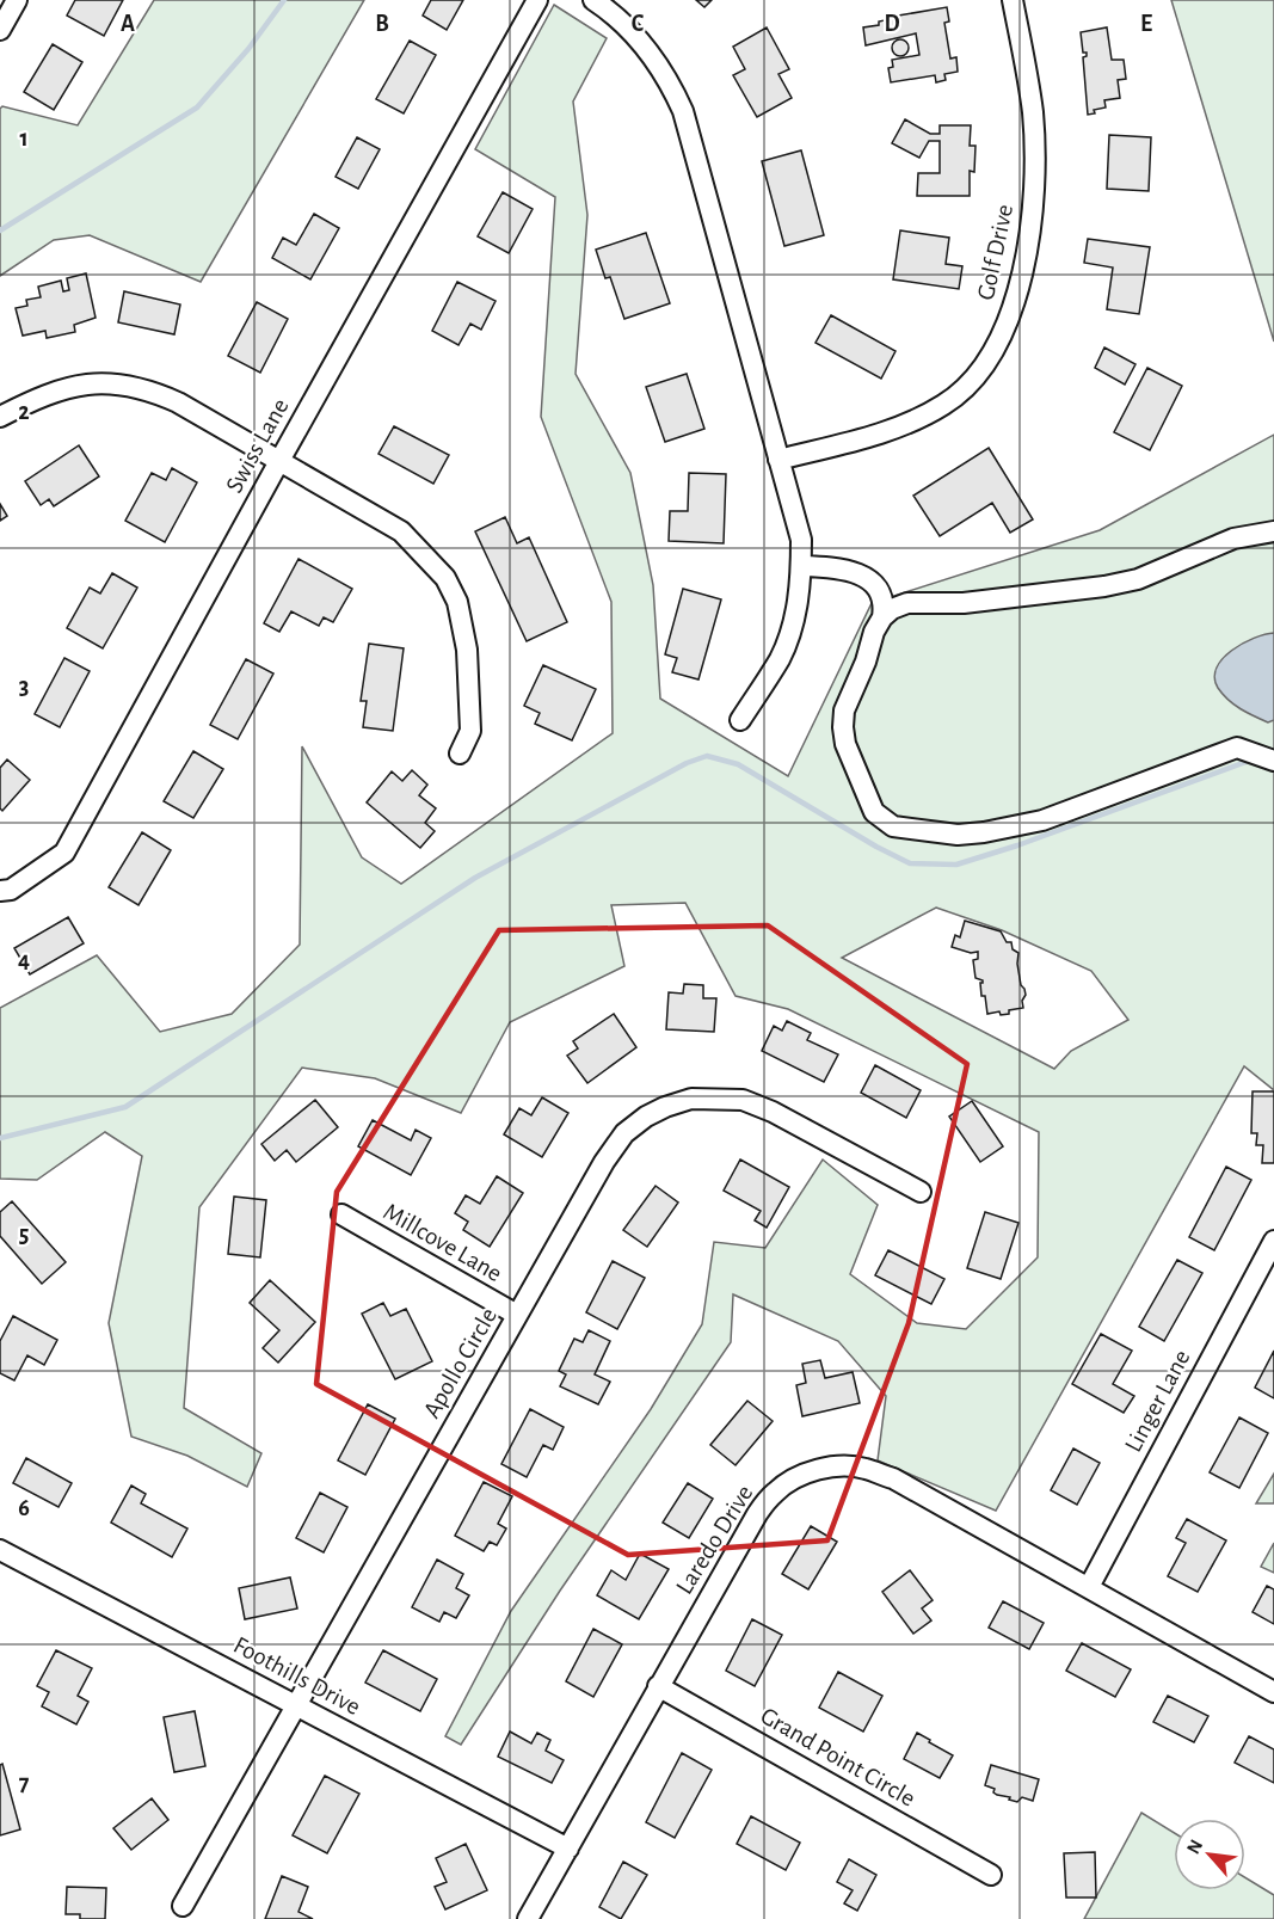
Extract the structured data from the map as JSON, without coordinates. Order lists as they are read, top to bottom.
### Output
{
  "streets": {
    "street": [
      "Golf Drive",
      "Swiss Lane",
      "Millcove Lane",
      "Apollo Circle",
      "Linger Lane",
      "Laredo Drive",
      "Foothills Drive",
      "Grand Point Circle"
    ]
  },
  "crossings": [
    ["Millcove Lane", "Apollo Circle"],
    ["Apollo Circle", "Foothills Drive"],
    ["Linger Lane", "Laredo Drive"],
    ["Laredo Drive", "Foothills Drive"],
    ["Laredo Drive", "Grand Point Circle"]
  ],
  "north": "top left",
  "grid": {
    "columns": [
      "A",
      "B",
      "C",
      "D",
      "E"
    ],
    "rows": [
      "1",
      "2",
      "3",
      "4",
      "5",
      "6",
      "7"
    ]
  }
}
